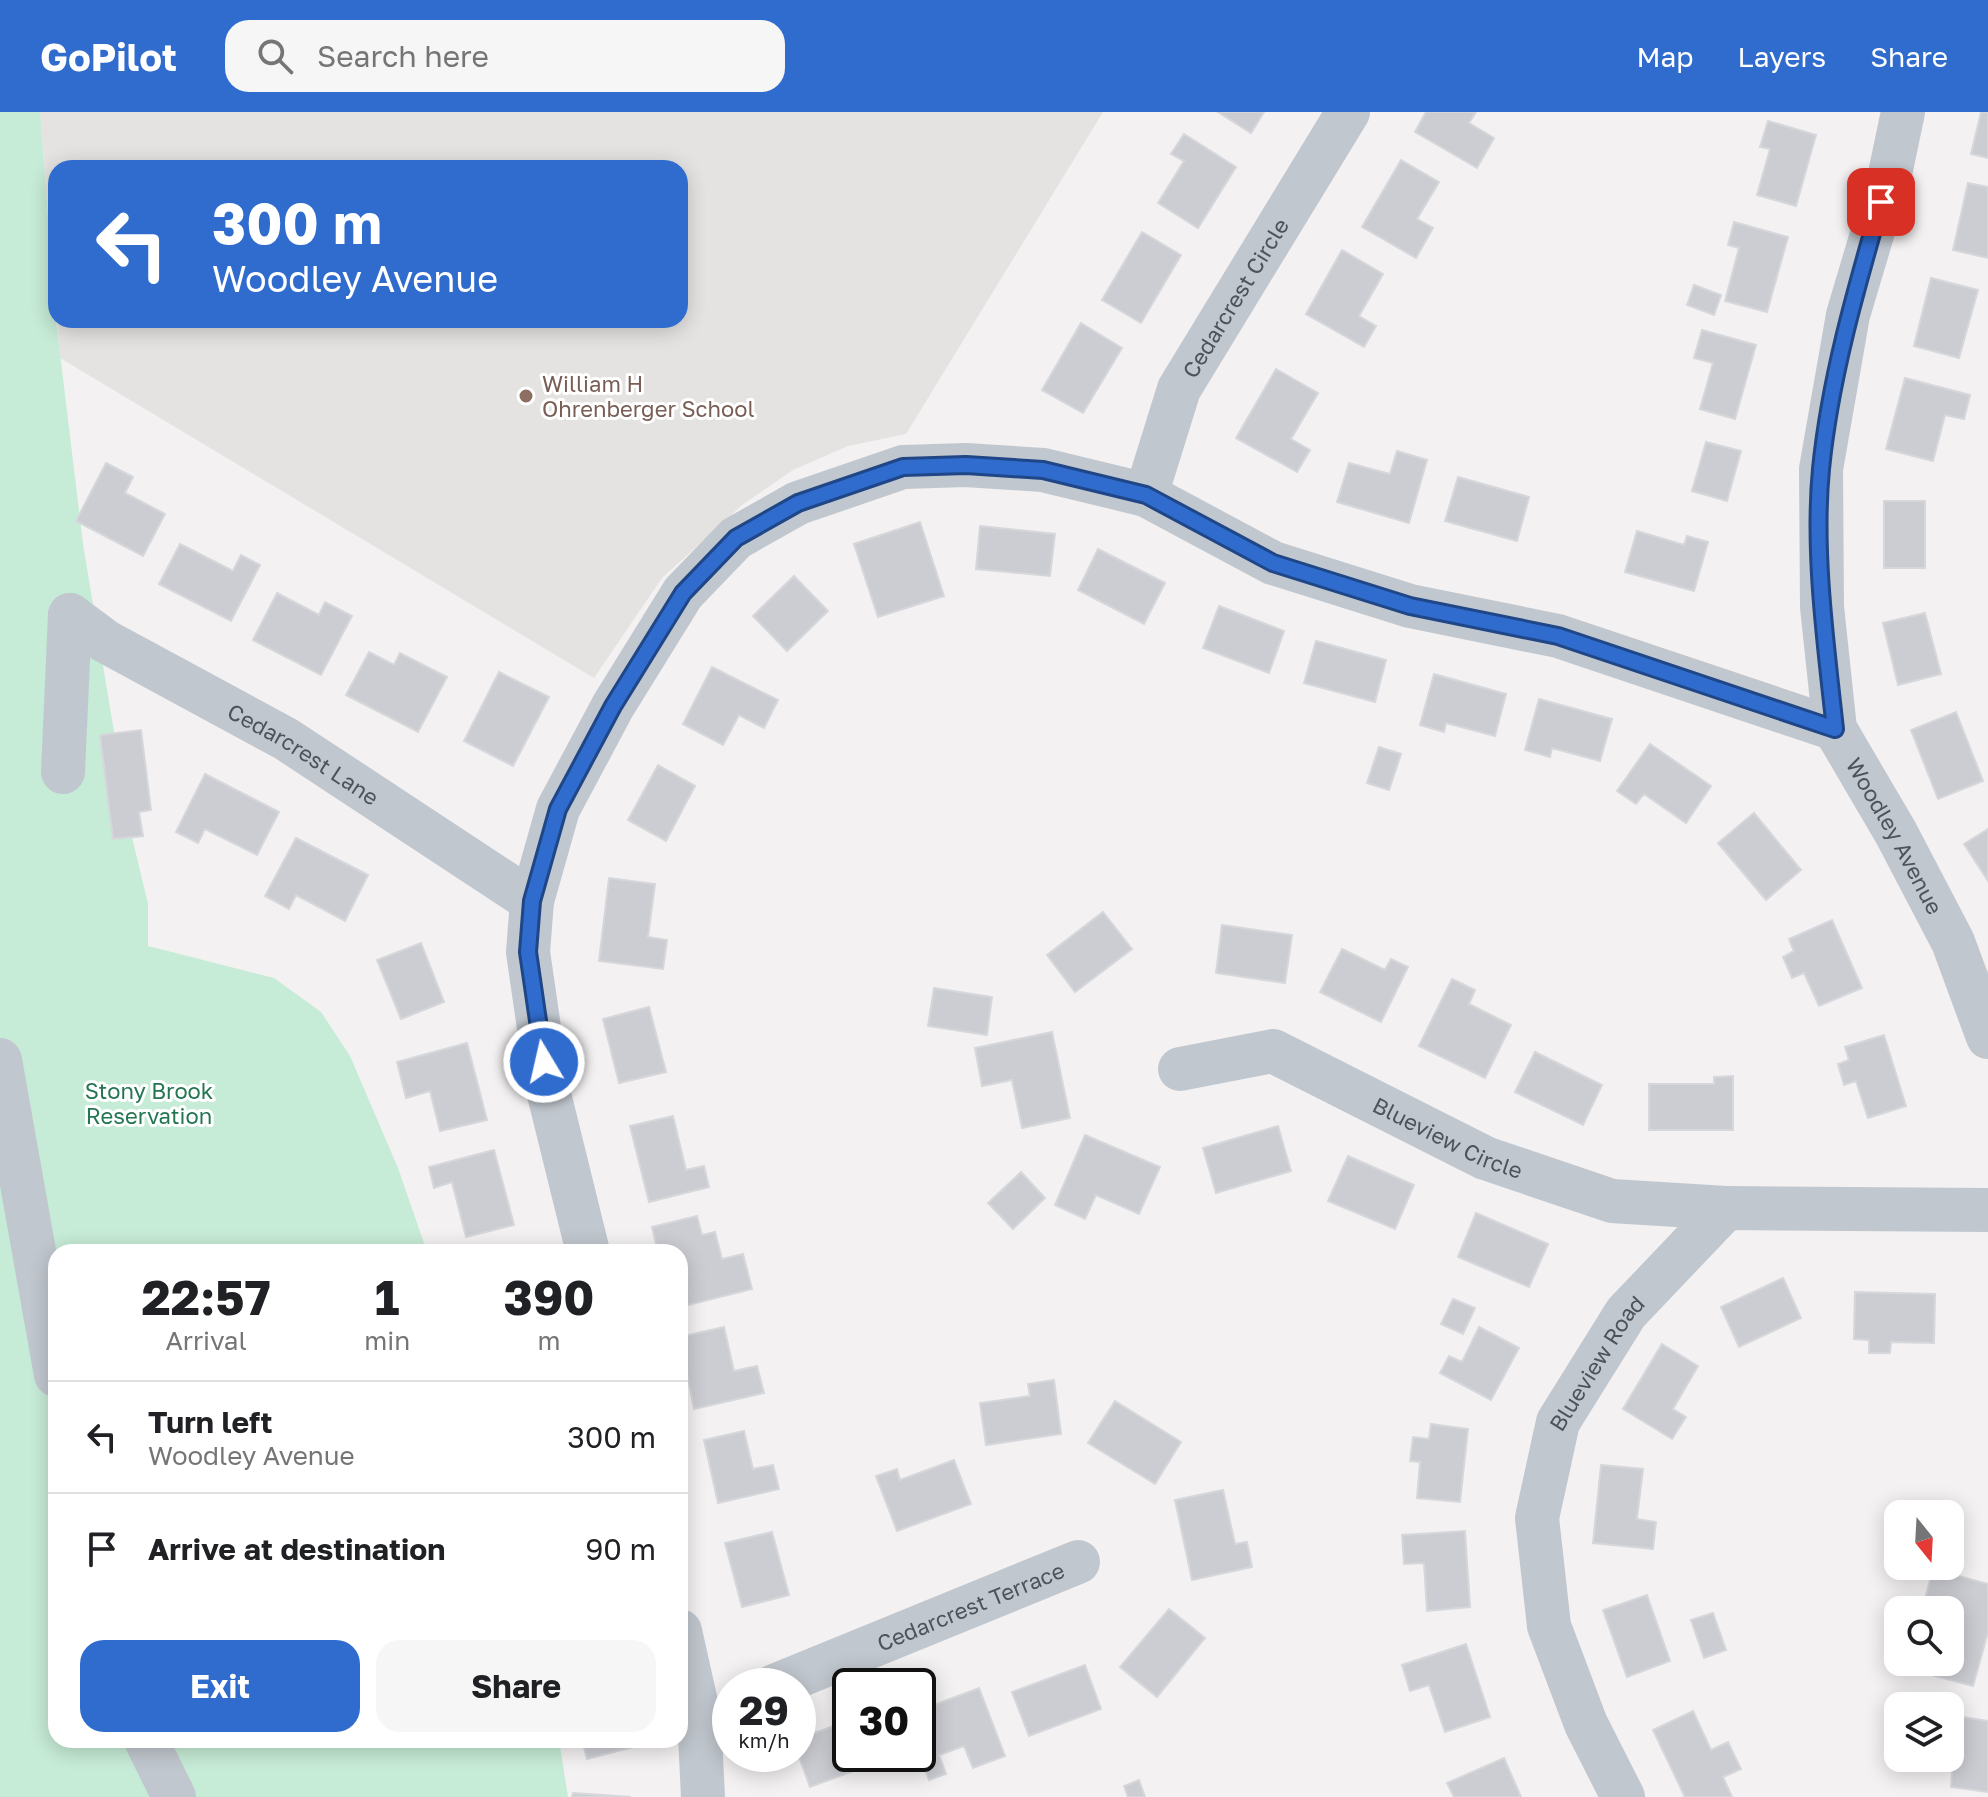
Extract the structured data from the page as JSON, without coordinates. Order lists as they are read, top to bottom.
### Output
{
  "streets": {
    "street": [
      "Cedarcrest Circle",
      "Cedarcrest Lane",
      "Woodley Avenue",
      "Blueview Circle",
      "Blueview Road",
      "Cedarcrest Terrace"
    ]
  },
  "crossings": [
    ["Blueview Circle", "Blueview Road"]
  ],
  "parks": ["Stony Brook Reservation"],
  "places": ["William H Ohrenberger School"],
  "north": "bottom",
  "page": {
    "header": "GoPilot",
    "search": "Search here",
    "nav": ["Map", "Layers", "Share"],
    "turn": ["300 m", "Woodley Avenue"],
    "eta": [
      "22:57",
      "Arrival",
      "1",
      "min",
      "390",
      "m"
    ],
    "list": [
      {
        "name": "Turn left",
        "note": "Woodley Avenue",
        "value": "300 m"
      },
      {
        "name": "Arrive at destination",
        "value": "90 m"
      }
    ],
    "buttons": ["Exit", "Share"],
    "speed": "29 km/h",
    "limit": "30"
  }
}
